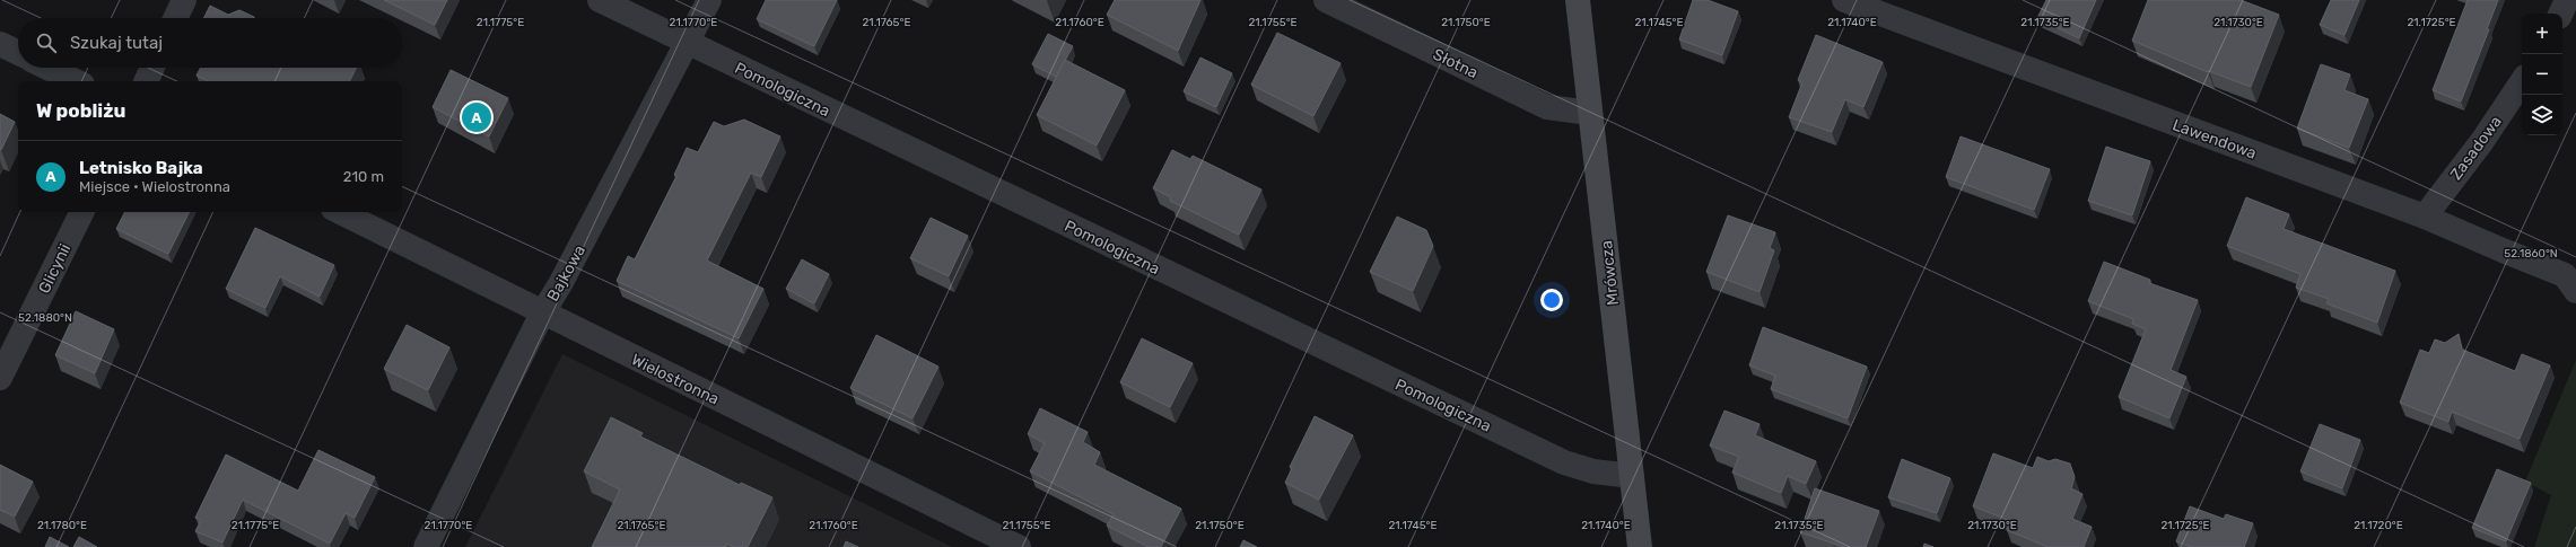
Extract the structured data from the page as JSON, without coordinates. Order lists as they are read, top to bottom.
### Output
{
  "streets": {
    "street": [
      "Słotna",
      "Pomologiczna",
      "Lawendowa",
      "Zasadowa",
      "Glicynii",
      "Bajkowa",
      "Mrówcza",
      "Wielostronna"
    ]
  },
  "crossings": [
    ["Słotna", "Mrówcza"],
    ["Pomologiczna", "Bajkowa"],
    ["Pomologiczna", "Mrówcza"],
    ["Lawendowa", "Zasadowa"],
    ["Bajkowa", "Wielostronna"]
  ],
  "page": {
    "map_buttons": ["+", "−"],
    "search": "Szukaj tutaj",
    "heading": "W pobliżu",
    "pins": "A",
    "list": [
      {
        "mark": "A",
        "name": "Letnisko Bajka",
        "note": "Miejsce · Wielostronna",
        "value": "210 m"
      }
    ]
  },
  "coordinates": [
    "21.1775°E",
    "21.1770°E",
    "21.1765°E",
    "21.1760°E",
    "21.1755°E",
    "21.1750°E",
    "21.1745°E",
    "21.1740°E",
    "21.1735°E",
    "21.1730°E",
    "21.1725°E",
    "52.1860°N",
    "52.1880°N",
    "21.1780°E",
    "21.1720°E"
  ]
}
